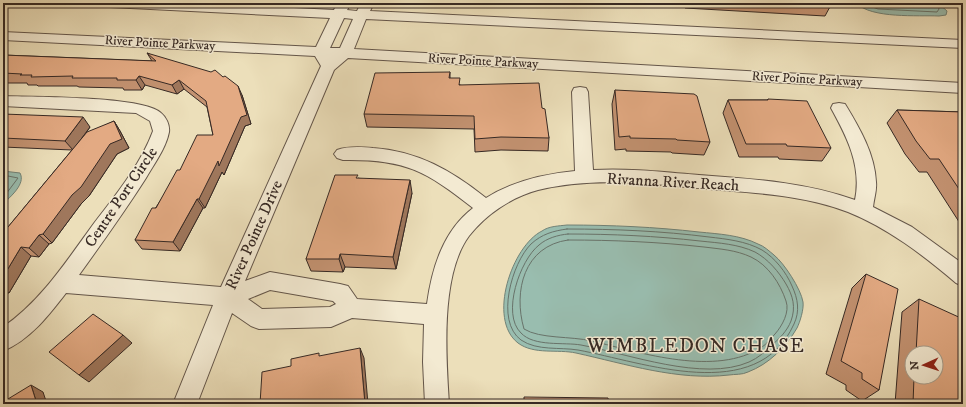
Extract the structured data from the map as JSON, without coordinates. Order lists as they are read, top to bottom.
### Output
{
  "streets": {
    "street": [
      "River Pointe Parkway",
      "Rivanna River Reach",
      "Centre Port Circle",
      "River Pointe Drive"
    ]
  },
  "crossings": [
    ["River Pointe Parkway", "River Pointe Drive"]
  ],
  "districts": ["WIMBLEDON CHASE"],
  "north": "left"
}
